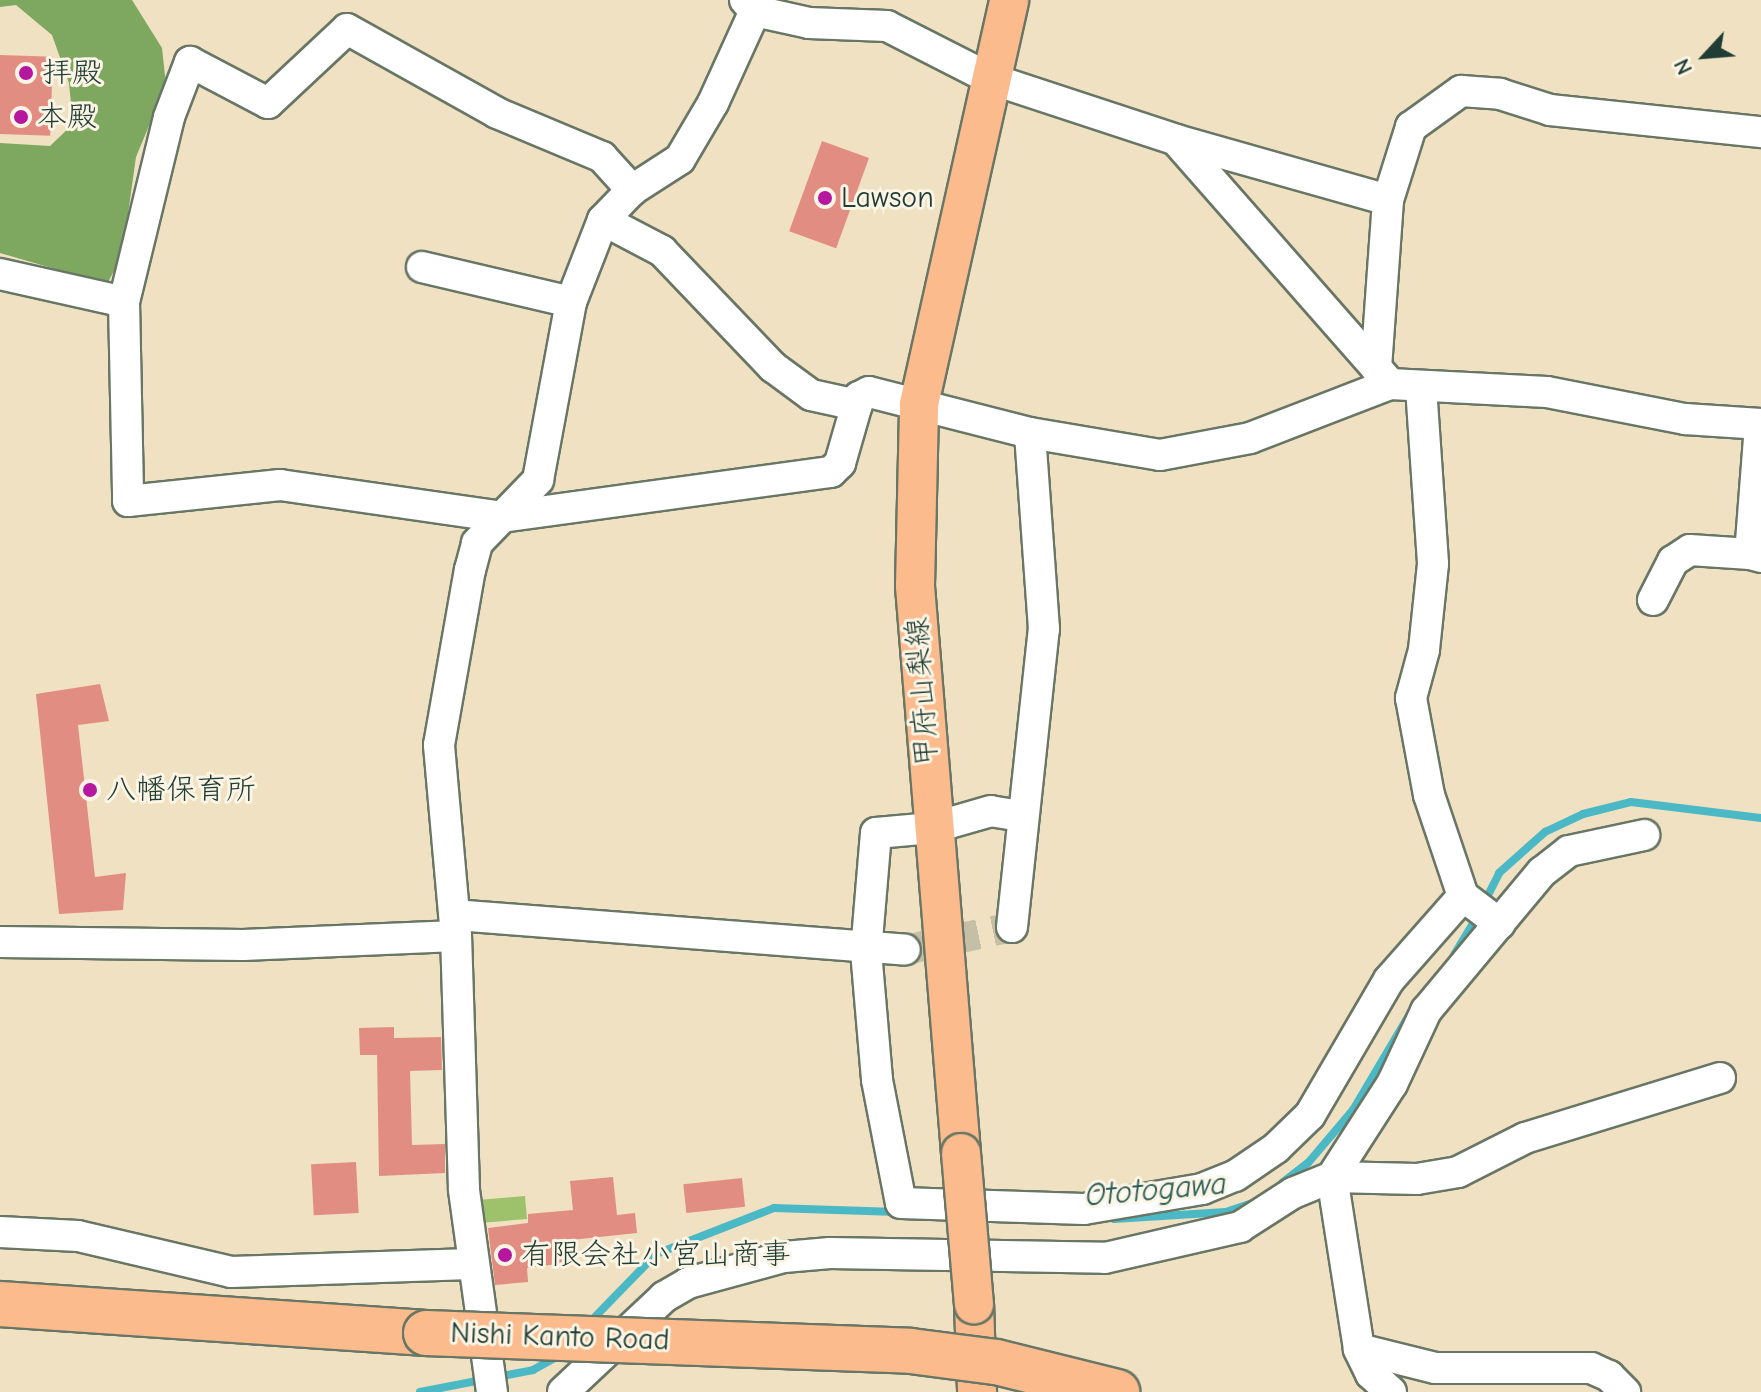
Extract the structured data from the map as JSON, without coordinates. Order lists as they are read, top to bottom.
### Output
{
  "streets": {
    "highway": ["Nishi Kanto Road"],
    "main road": ["甲府山梨線"]
  },
  "water": ["Ototogawa"],
  "places": [
    "拝殿",
    "本殿",
    "Lawson",
    "八幡保育所",
    "有限会社小宮山商事"
  ],
  "north": "bottom left"
}
